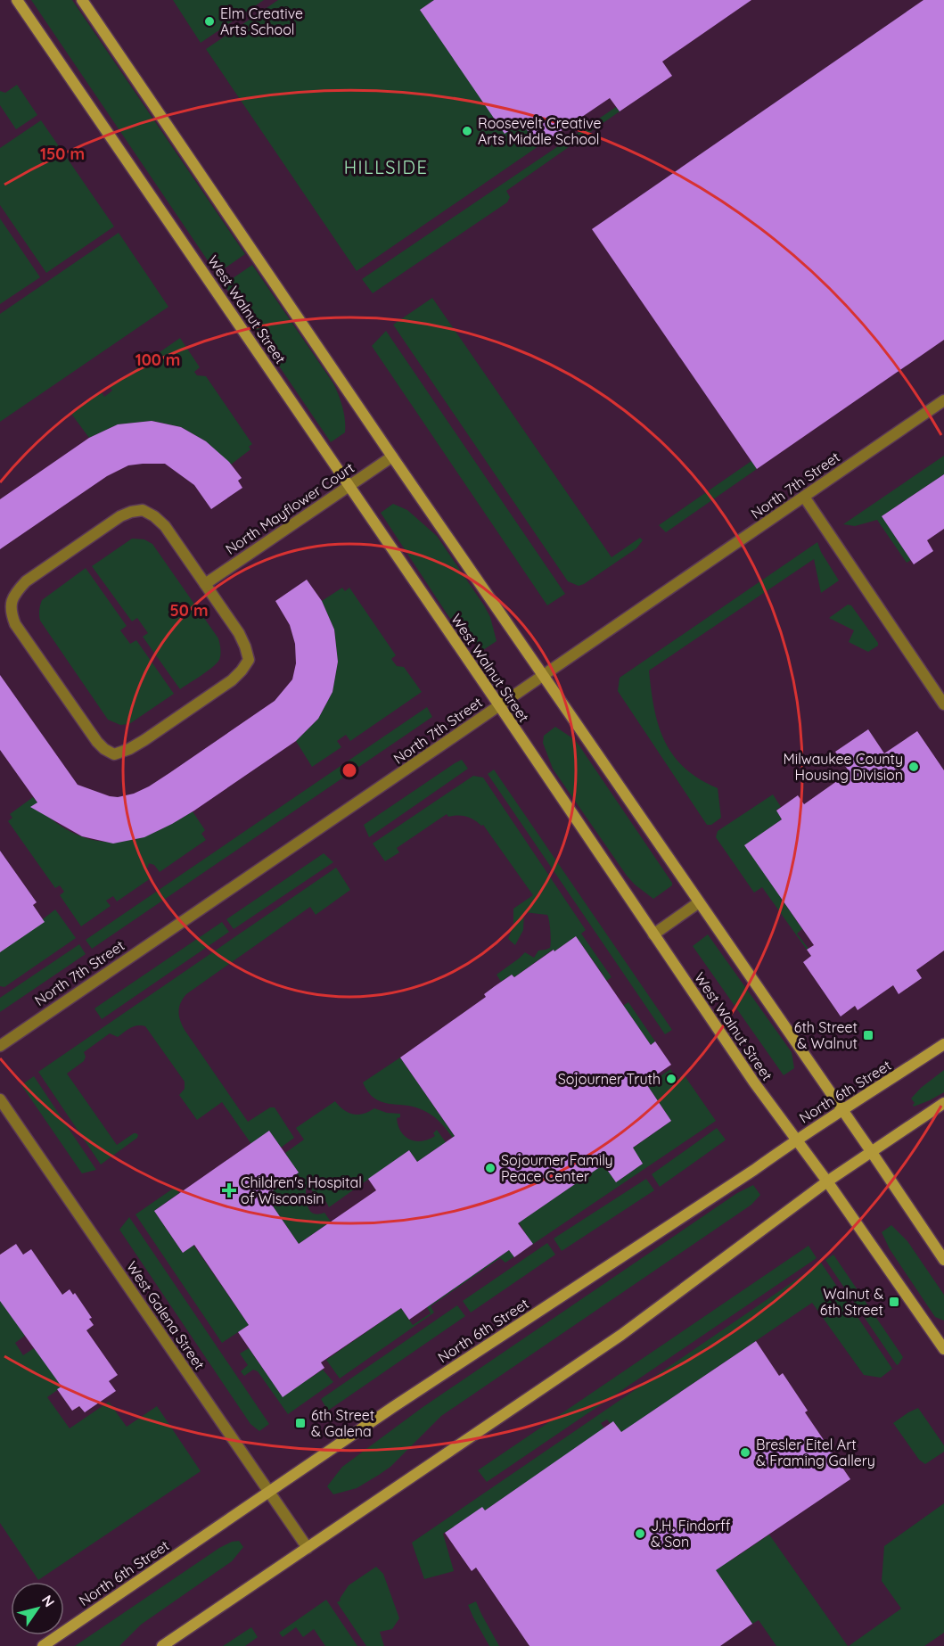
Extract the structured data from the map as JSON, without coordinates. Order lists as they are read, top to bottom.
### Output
{
  "streets": {
    "main road": ["West Walnut Street", "North 6th Street"],
    "street": ["North 7th Street", "North Mayflower Court", "West Galena Street"]
  },
  "crossings": [
    ["West Walnut Street", "North 7th Street"],
    ["West Walnut Street", "North Mayflower Court"],
    ["West Walnut Street", "North 6th Street"],
    ["North 6th Street", "West Galena Street"]
  ],
  "districts": ["HILLSIDE"],
  "places": {
    "other": [
      "Elm Creative Arts School",
      "Roosevelt Creative Arts Middle School",
      "Milwaukee County Housing Division",
      "Sojourner Truth",
      "Sojourner Family Peace Center",
      "Bresler Eitel Art & Framing Gallery",
      "J.H. Findorff & Son"
    ],
    "transit": ["6th Street & Walnut", "Walnut & 6th Street", "6th Street & Galena"],
    "health": ["Children's Hospital of Wisconsin"]
  },
  "north": "top right",
  "rings": ["150 m", "100 m", "50 m"]
}
